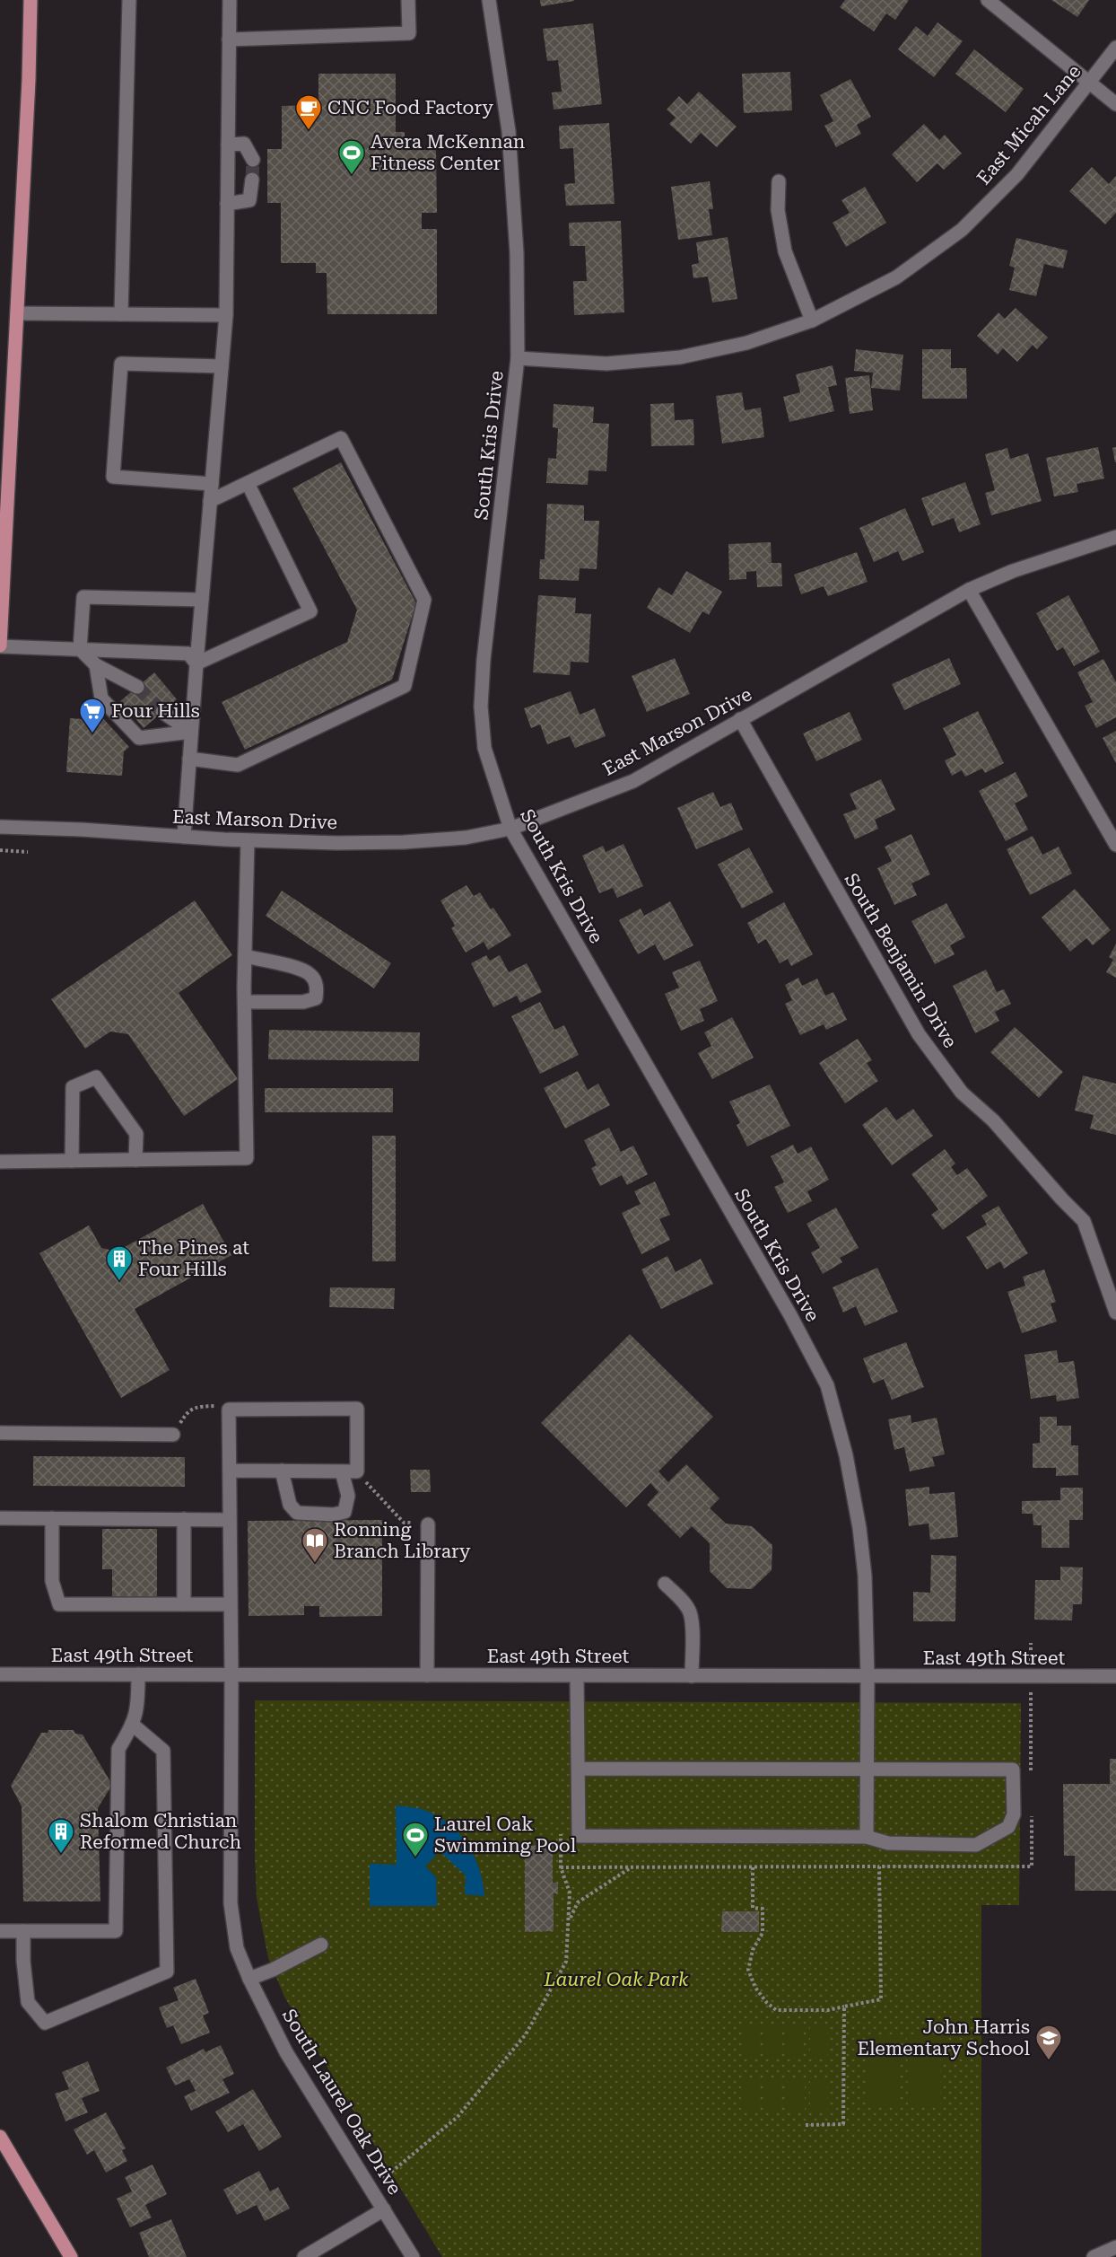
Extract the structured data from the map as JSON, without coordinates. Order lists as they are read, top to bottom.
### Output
{
  "streets": {
    "street": [
      "East Micah Lane",
      "South Kris Drive",
      "East Marson Drive",
      "South Benjamin Drive",
      "East 49th Street",
      "South Laurel Oak Drive"
    ]
  },
  "crossings": [
    ["East Micah Lane", "South Kris Drive"],
    ["South Kris Drive", "East Marson Drive"],
    ["South Kris Drive", "East 49th Street"],
    ["East Marson Drive", "South Benjamin Drive"],
    ["East 49th Street", "South Laurel Oak Drive"]
  ],
  "parks": ["Laurel Oak Park"],
  "places": {
    "cafe": ["CNC Food Factory"],
    "sports": ["Avera McKennan Fitness Center", "Laurel Oak Swimming Pool"],
    "supermarket": ["Four Hills"],
    "building": ["The Pines at Four Hills", "Shalom Christian Reformed Church"],
    "library": ["Ronning Branch Library"],
    "school or university": ["John Harris Elementary School"]
  }
}
